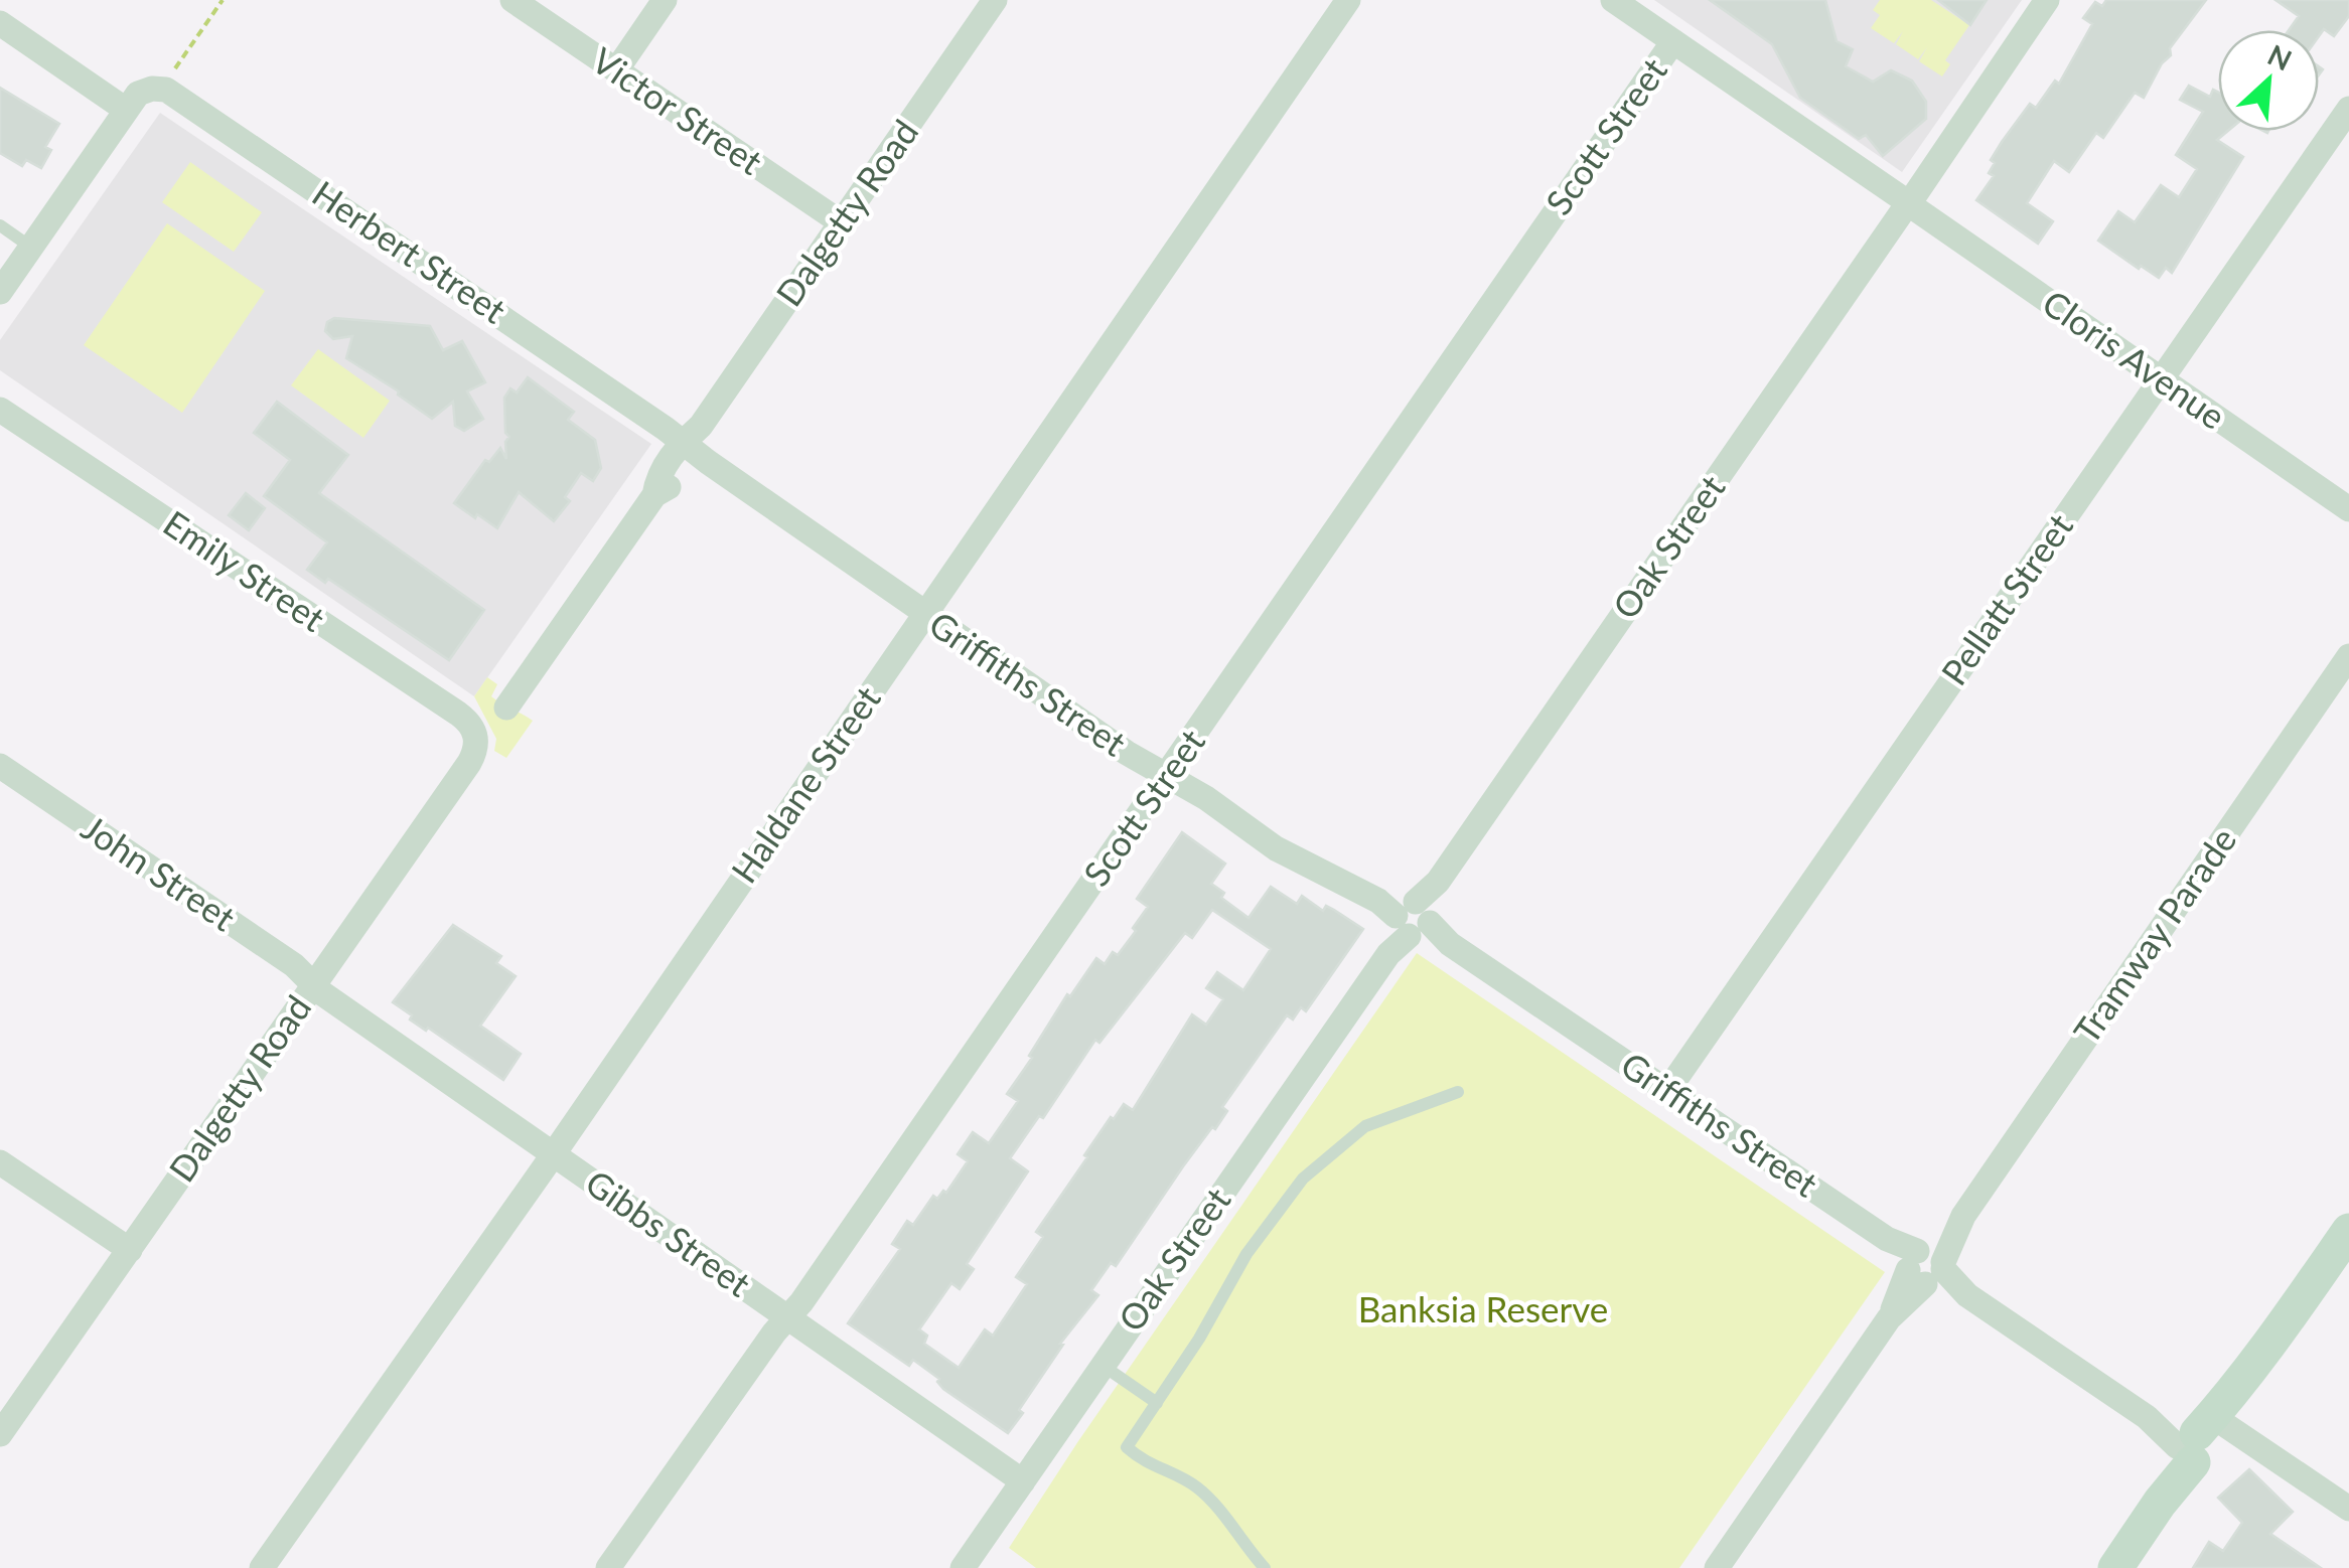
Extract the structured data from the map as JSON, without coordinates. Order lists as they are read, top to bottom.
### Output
{
  "streets": {
    "street": [
      "Victor Street",
      "Scott Street",
      "Dalgetty Road",
      "Herbert Street",
      "Cloris Avenue",
      "Oak Street",
      "Emily Street",
      "Pellatt Street",
      "Griffiths Street",
      "Haldane Street",
      "John Street",
      "Tramway Parade",
      "Gibbs Street"
    ]
  },
  "crossings": [
    ["Victor Street", "Dalgetty Road"],
    ["Scott Street", "Cloris Avenue"],
    ["Scott Street", "Griffiths Street"],
    ["Scott Street", "Gibbs Street"],
    ["Dalgetty Road", "Herbert Street"],
    ["Dalgetty Road", "Emily Street"],
    ["Dalgetty Road", "Griffiths Street"],
    ["Dalgetty Road", "John Street"],
    ["Dalgetty Road", "Gibbs Street"],
    ["Herbert Street", "Griffiths Street"],
    ["Cloris Avenue", "Oak Street"],
    ["Cloris Avenue", "Pellatt Street"],
    ["Oak Street", "Griffiths Street"],
    ["Oak Street", "Gibbs Street"],
    ["Pellatt Street", "Griffiths Street"],
    ["Griffiths Street", "Haldane Street"],
    ["Griffiths Street", "Tramway Parade"],
    ["Haldane Street", "Gibbs Street"],
    ["John Street", "Gibbs Street"]
  ],
  "parks": ["Banksia Reserve"],
  "north": "top right"
}
